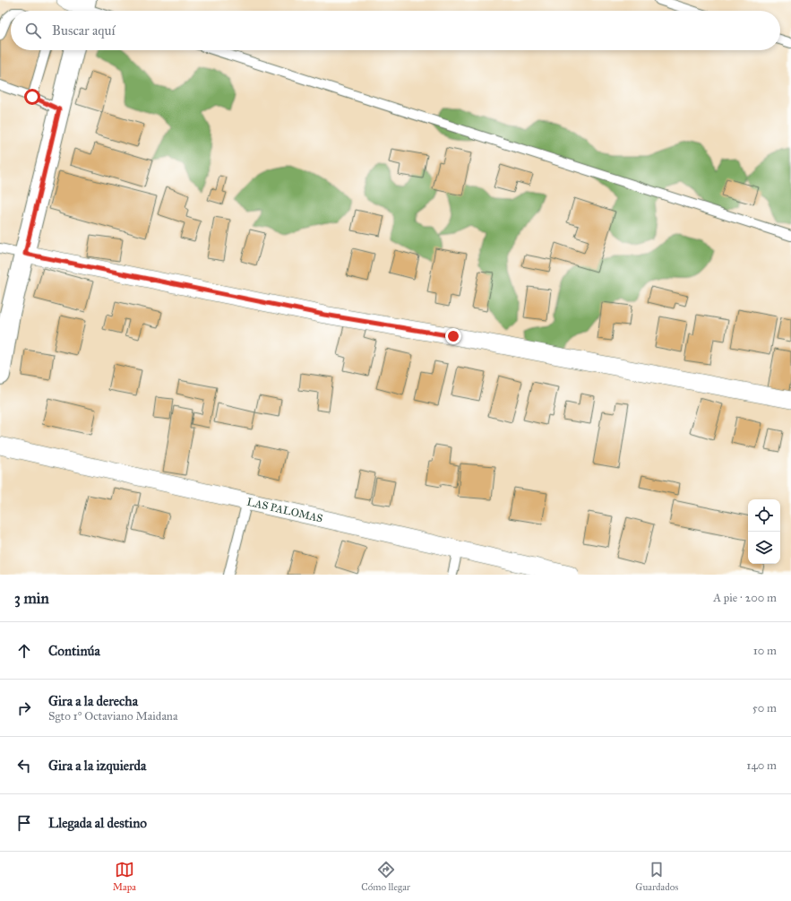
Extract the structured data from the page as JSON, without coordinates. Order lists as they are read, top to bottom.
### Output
{
  "streets": {
    "street": ["LAS PALOMAS"]
  },
  "page": {
    "search": "Buscar aquí",
    "heading": ["3 min", "A pie · 200 m"],
    "list": [
      ["Continúa", "10 m"],
      ["Gira a la derecha", "Sgto 1° Octaviano Maidana", "50 m"],
      ["Gira a la izquierda", "140 m"],
      "Llegada al destino"
    ],
    "nav": ["Mapa", "Cómo llegar", "Guardados"]
  }
}
